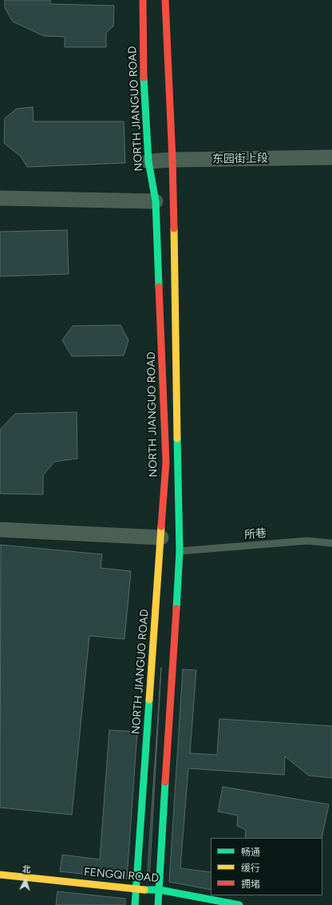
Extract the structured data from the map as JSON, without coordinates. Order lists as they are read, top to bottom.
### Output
{
  "streets": {
    "main road": ["NORTH JIANGUO ROAD", "FENGQI ROAD"],
    "street": ["东园街上段"],
    "lane": ["所巷"]
  },
  "crossings": [
    ["NORTH JIANGUO ROAD", "东园街上段"],
    ["NORTH JIANGUO ROAD", "FENGQI ROAD"]
  ],
  "legend": ["畅通", "缓行", "拥堵"],
  "north": "top"
}
